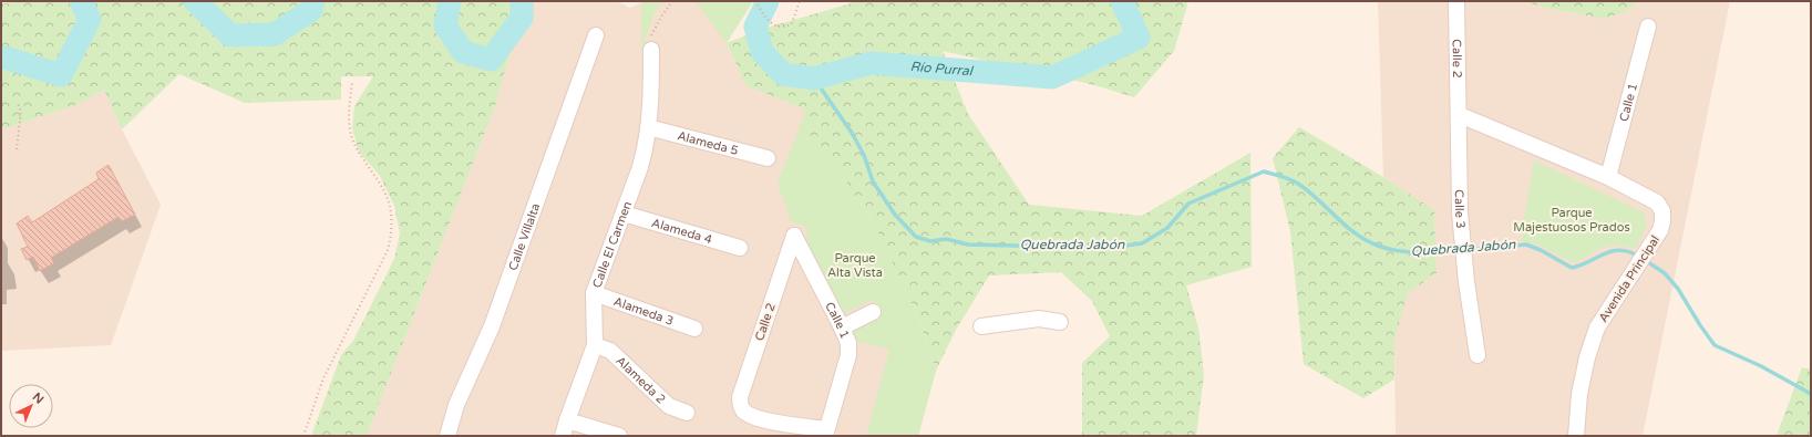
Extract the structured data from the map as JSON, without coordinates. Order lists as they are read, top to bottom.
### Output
{
  "streets": {
    "street": [
      "Calle 2",
      "Calle 1",
      "Alameda 5",
      "Calle 3",
      "Alameda 4",
      "Calle Villalta",
      "Calle El Carmen",
      "Avenida Principal",
      "Alameda 3",
      "Alameda 2"
    ]
  },
  "crossings": [
    ["Calle 2", "Calle 1"],
    ["Calle 2", "Calle 3"],
    ["Calle 2", "Avenida Principal"],
    ["Calle 1", "Avenida Principal"],
    ["Alameda 5", "Calle El Carmen"],
    ["Calle 3", "Avenida Principal"],
    ["Alameda 4", "Calle El Carmen"],
    ["Calle El Carmen", "Alameda 3"],
    ["Calle El Carmen", "Alameda 2"]
  ],
  "water": ["Río Purral", "Quebrada Jabón"],
  "parks": ["Parque Majestuosos Prados", "Parque Alta Vista"],
  "north": "top right"
}
